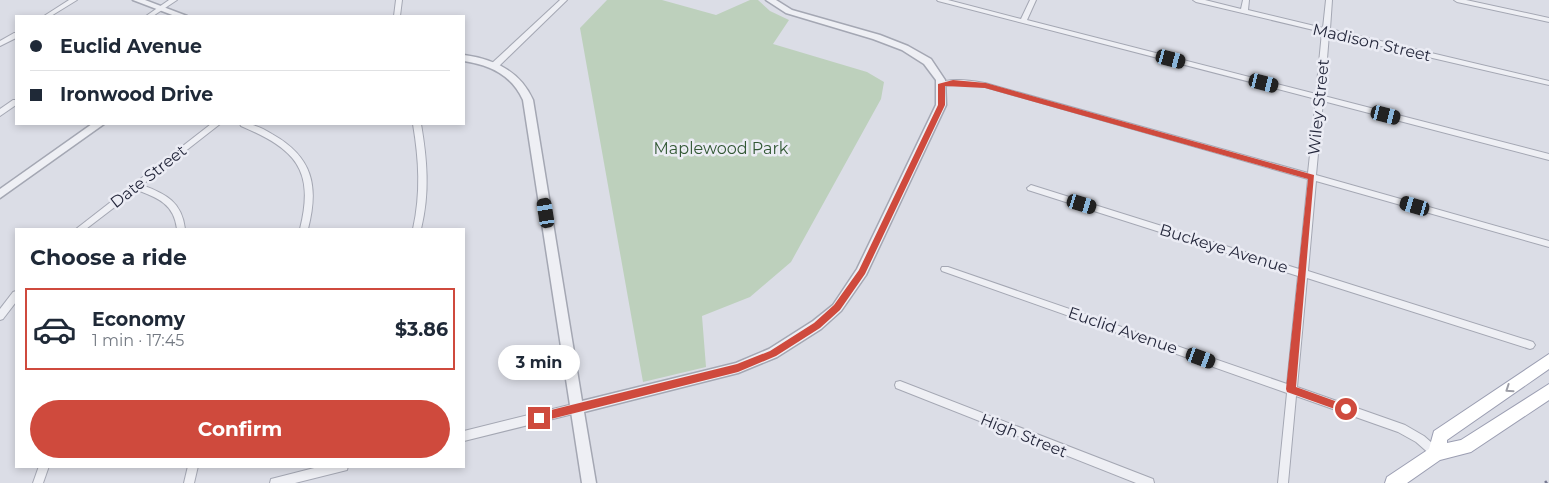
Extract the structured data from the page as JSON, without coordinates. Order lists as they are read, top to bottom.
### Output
{
  "streets": {
    "street": [
      "Madison Street",
      "Wiley Street",
      "Date Street",
      "Buckeye Avenue",
      "Euclid Avenue",
      "High Street"
    ]
  },
  "crossings": [
    ["Madison Street", "Wiley Street"],
    ["Wiley Street", "Buckeye Avenue"],
    ["Wiley Street", "Euclid Avenue"]
  ],
  "parks": ["Maplewood Park"],
  "page": {
    "banner": ["Euclid Avenue", "Ironwood Drive"],
    "heading": "Choose a ride",
    "list": [
      {
        "name": "Economy",
        "note": "1 min · 17:45",
        "value": "$3.86"
      }
    ],
    "bubble": "3 min",
    "buttons": "Confirm"
  }
}
